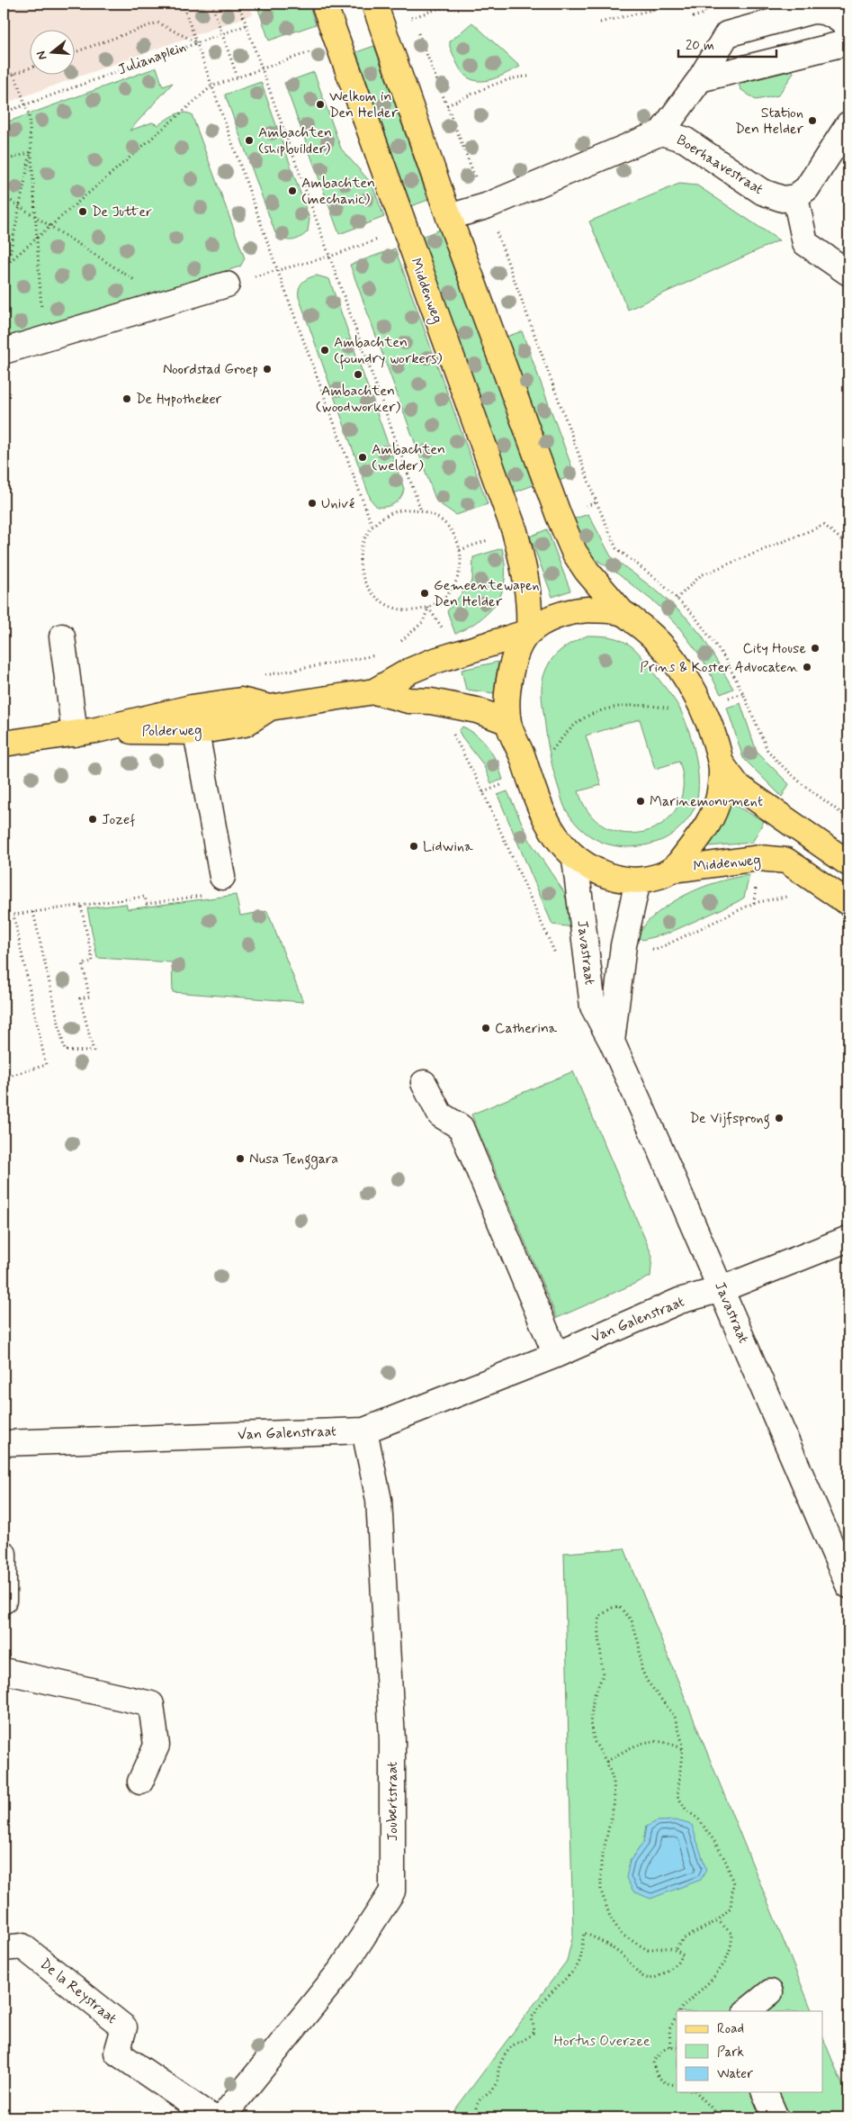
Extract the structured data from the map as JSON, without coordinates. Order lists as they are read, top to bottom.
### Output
{
  "streets": {
    "main road": ["Middenweg", "Polderweg"],
    "street": [
      "Boerhaavestraat",
      "Javastraat",
      "Van Galenstraat",
      "Joubertstraat",
      "De la Reystraat"
    ],
    "path": ["Julianaplein"]
  },
  "crossings": [
    ["Middenweg", "Polderweg"],
    ["Middenweg", "Javastraat"],
    ["Javastraat", "Van Galenstraat"],
    ["Van Galenstraat", "Joubertstraat"]
  ],
  "parks": ["Hortus Overzee"],
  "places": [
    "Welkom in Den Helder",
    "Station Den Helder",
    "Ambachten (shipbuilder)",
    "Ambachten (mechanic)",
    "De Jutter",
    "Ambachten (foundry workers)",
    "Noordstad Groep",
    "Ambachten (woodworker)",
    "De Hypotheker",
    "Ambachten (welder)",
    "Univé",
    "Gemeentewapen Den Helder",
    "City House",
    "Prins & Koster Advocaten",
    "Marinemonument",
    "Jozef",
    "Lidwina",
    "Catherina",
    "De Vijfsprong",
    "Nusa Tenggara"
  ],
  "legend": ["Road", "Park", "Water"],
  "scale_bar": "20 m",
  "north": "left"
}
